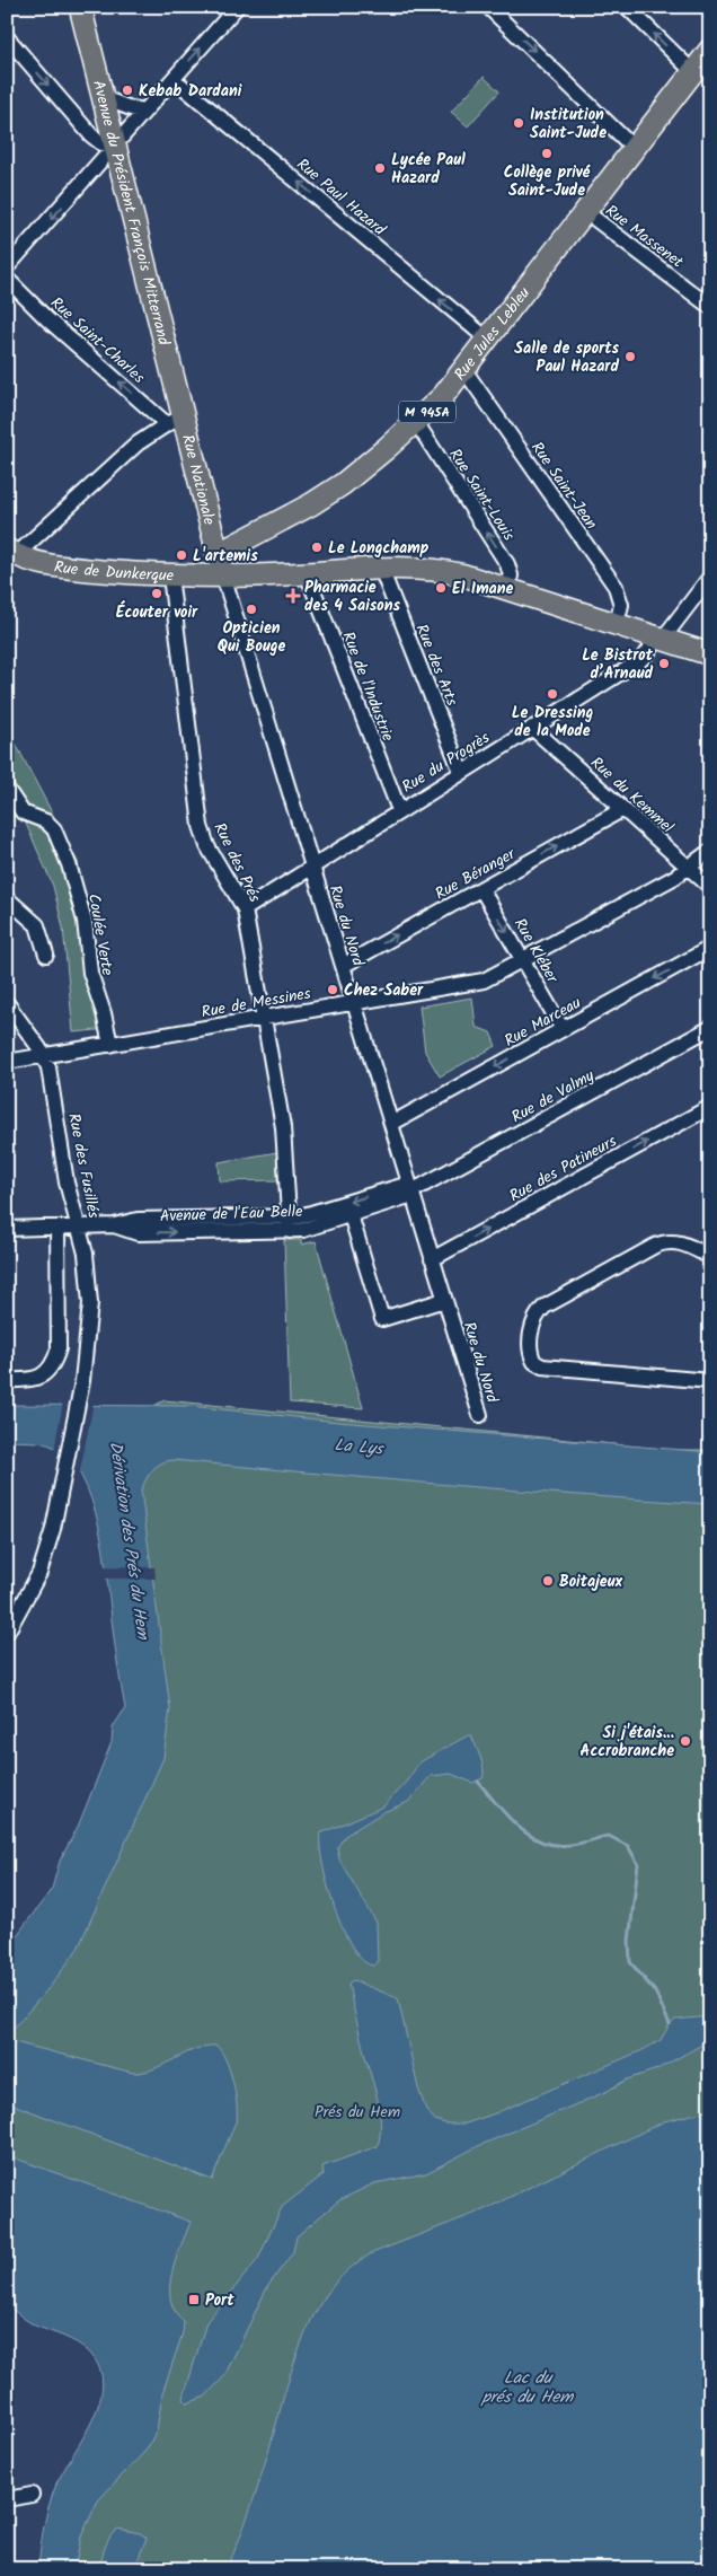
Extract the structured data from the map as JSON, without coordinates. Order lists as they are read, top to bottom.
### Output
{
  "streets": {
    "main road": [
      "Avenue du Président François Mitterrand",
      "Rue Jules Lebleu",
      "M 945A",
      "Rue Nationale",
      "Rue de Dunkerque"
    ],
    "street": [
      "Rue Paul Hazard",
      "Rue Massenet",
      "Rue Saint-Charles",
      "Rue Saint-Jean",
      "Rue Saint-Louis",
      "Rue des Arts",
      "Rue de l'Industrie",
      "Rue du Progrès",
      "Rue du Kemmel",
      "Rue des Prés",
      "Rue Béranger",
      "Rue du Nord",
      "Coulée Verte",
      "Rue Kléber",
      "Rue de Messines",
      "Rue Marceau",
      "Rue de Valmy",
      "Rue des Fusillés",
      "Rue des Patineurs",
      "Avenue de l'Eau Belle"
    ]
  },
  "crossings": [
    ["Rue Paul Hazard", "Rue Jules Lebleu"],
    ["Avenue du Président François Mitterrand", "Rue Saint-Charles"],
    ["Avenue du Président François Mitterrand", "Rue Nationale"],
    ["Rue Massenet", "Rue Jules Lebleu"],
    ["Rue Jules Lebleu", "Rue Nationale"],
    ["Rue Jules Lebleu", "Rue Saint-Jean"],
    ["Rue Jules Lebleu", "Rue Saint-Louis"],
    ["Rue Saint-Charles", "Rue Nationale"],
    ["Rue Nationale", "Rue de Dunkerque"],
    ["Rue Nationale", "Rue du Nord"],
    ["Rue Saint-Jean", "Rue de Dunkerque"],
    ["Rue Saint-Louis", "Rue de Dunkerque"],
    ["Rue de Dunkerque", "Rue des Arts"],
    ["Rue de Dunkerque", "Rue de l'Industrie"],
    ["Rue de Dunkerque", "Rue du Progrès"],
    ["Rue de Dunkerque", "Rue des Prés"],
    ["Rue de Dunkerque", "Rue du Nord"],
    ["Rue des Arts", "Rue du Progrès"],
    ["Rue de l'Industrie", "Rue du Progrès"],
    ["Rue du Progrès", "Rue du Kemmel"],
    ["Rue du Progrès", "Rue des Prés"],
    ["Rue du Progrès", "Rue du Nord"],
    ["Rue du Kemmel", "Rue Béranger"],
    ["Rue du Kemmel", "Rue de Messines"],
    ["Rue des Prés", "Rue de Messines"],
    ["Rue des Prés", "Avenue de l'Eau Belle"],
    ["Rue Béranger", "Rue du Nord"],
    ["Rue Béranger", "Rue Kléber"],
    ["Rue du Nord", "Rue de Messines"],
    ["Rue du Nord", "Rue Marceau"],
    ["Rue du Nord", "Rue de Valmy"],
    ["Rue du Nord", "Rue des Patineurs"],
    ["Rue du Nord", "Avenue de l'Eau Belle"],
    ["Coulée Verte", "Rue de Messines"],
    ["Rue Kléber", "Rue de Messines"],
    ["Rue Kléber", "Rue Marceau"],
    ["Rue de Messines", "Rue des Fusillés"],
    ["Rue de Valmy", "Avenue de l'Eau Belle"],
    ["Rue des Fusillés", "Avenue de l'Eau Belle"]
  ],
  "one_way": [
    "Rue Paul Hazard",
    "Rue Saint-Charles",
    "Rue Saint-Louis",
    "Rue Béranger",
    "Rue Kléber",
    "Rue Marceau",
    "Rue des Patineurs"
  ],
  "water": ["La Lys", "Dérivation des Prés du Hem", "Lac du prés du Hem"],
  "parks": ["Prés du Hem"],
  "places": {
    "other": [
      "Kebab Dardani",
      "Institution Saint-Jude",
      "Collège privé Saint-Jude",
      "Lycée Paul Hazard",
      "Salle de sports Paul Hazard",
      "Le Longchamp",
      "L'artemis",
      "El Imane",
      "Écouter voir",
      "Opticien Qui Bouge",
      "Le Bistrot d’Arnaud",
      "Le Dressing de la Mode",
      "Chez Saber",
      "Boitajeux",
      "Si j'étais... Accrobranche"
    ],
    "health": ["Pharmacie des 4 Saisons"],
    "transit": ["Port"]
  }
}
